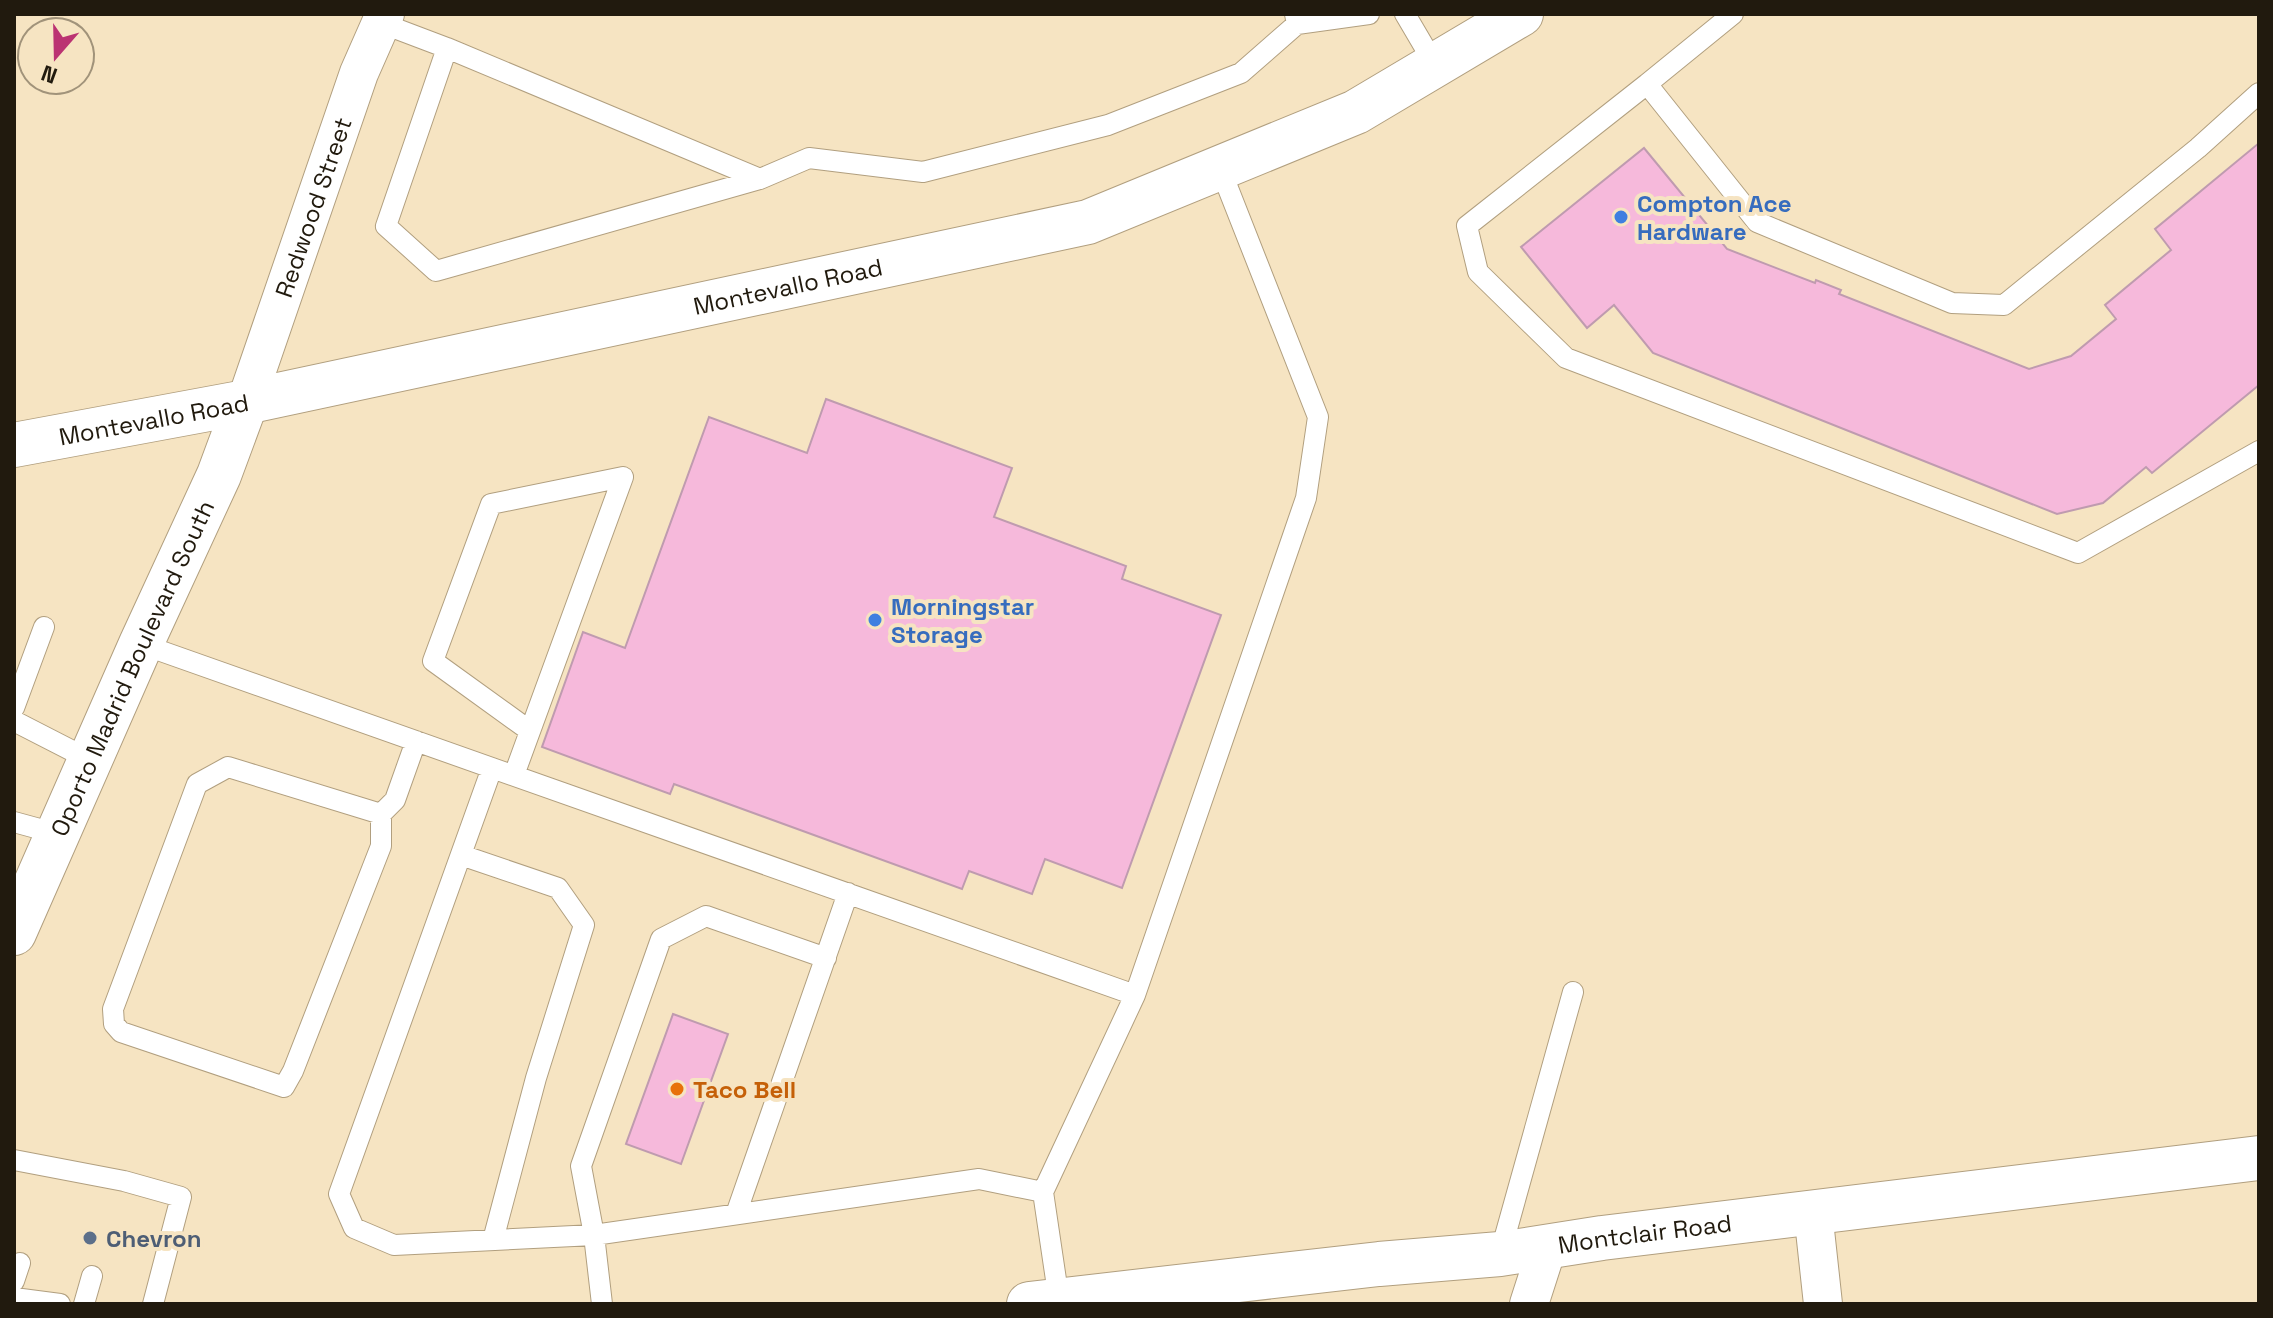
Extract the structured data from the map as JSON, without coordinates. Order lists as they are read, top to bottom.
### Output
{
  "streets": {
    "main road": ["Montevallo Road", "Oporto Madrid Boulevard South", "Montclair Road"],
    "street": ["Redwood Street"]
  },
  "crossings": [
    ["Redwood Street", "Montevallo Road"],
    ["Redwood Street", "Oporto Madrid Boulevard South"],
    ["Montevallo Road", "Oporto Madrid Boulevard South"]
  ],
  "places": [
    "Compton Ace Hardware",
    "Morningstar Storage",
    "Taco Bell",
    "Chevron"
  ],
  "north": "bottom"
}
